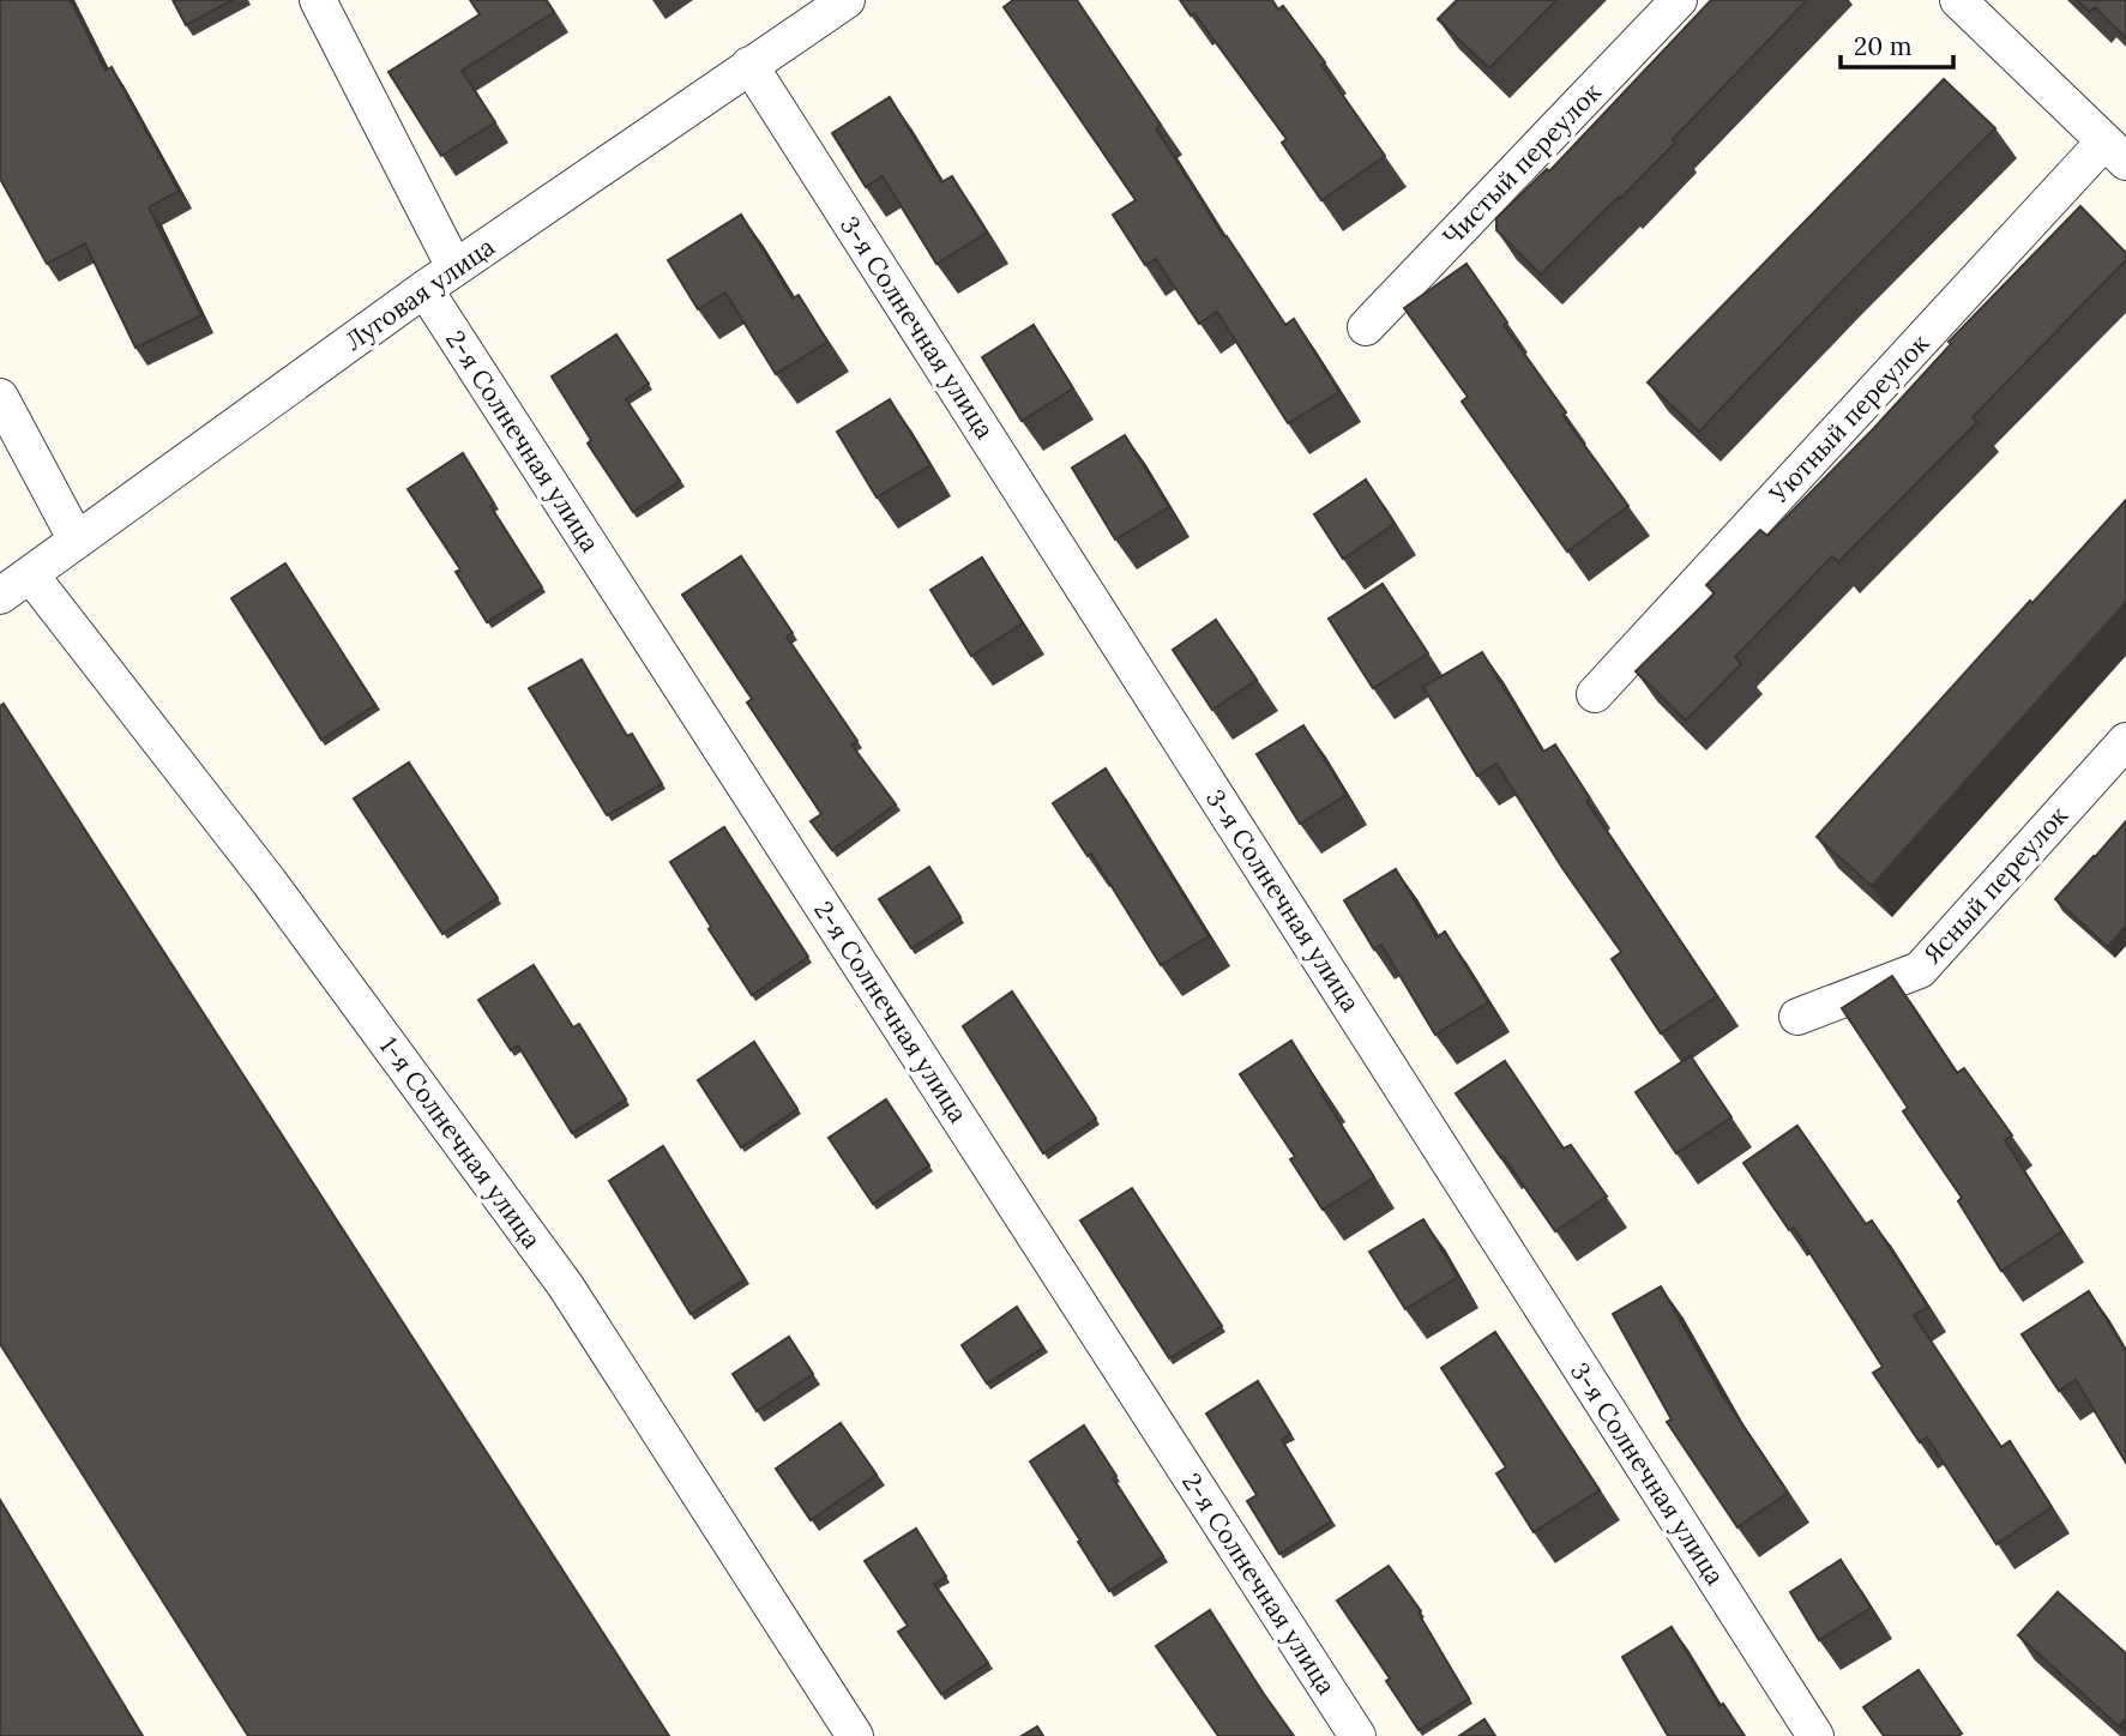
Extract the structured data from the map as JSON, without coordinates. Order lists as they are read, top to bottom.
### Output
{
  "streets": {
    "street": [
      "Чистый переулок",
      "Луговая улица",
      "3-я Солнечная улица",
      "Уютный переулок",
      "2-я Солнечная улица",
      "Ясный переулок",
      "1-я Солнечная улица"
    ]
  },
  "crossings": [
    ["Луговая улица", "3-я Солнечная улица"],
    ["Луговая улица", "2-я Солнечная улица"],
    ["Луговая улица", "1-я Солнечная улица"]
  ],
  "scale_bar": "20 m"
}
